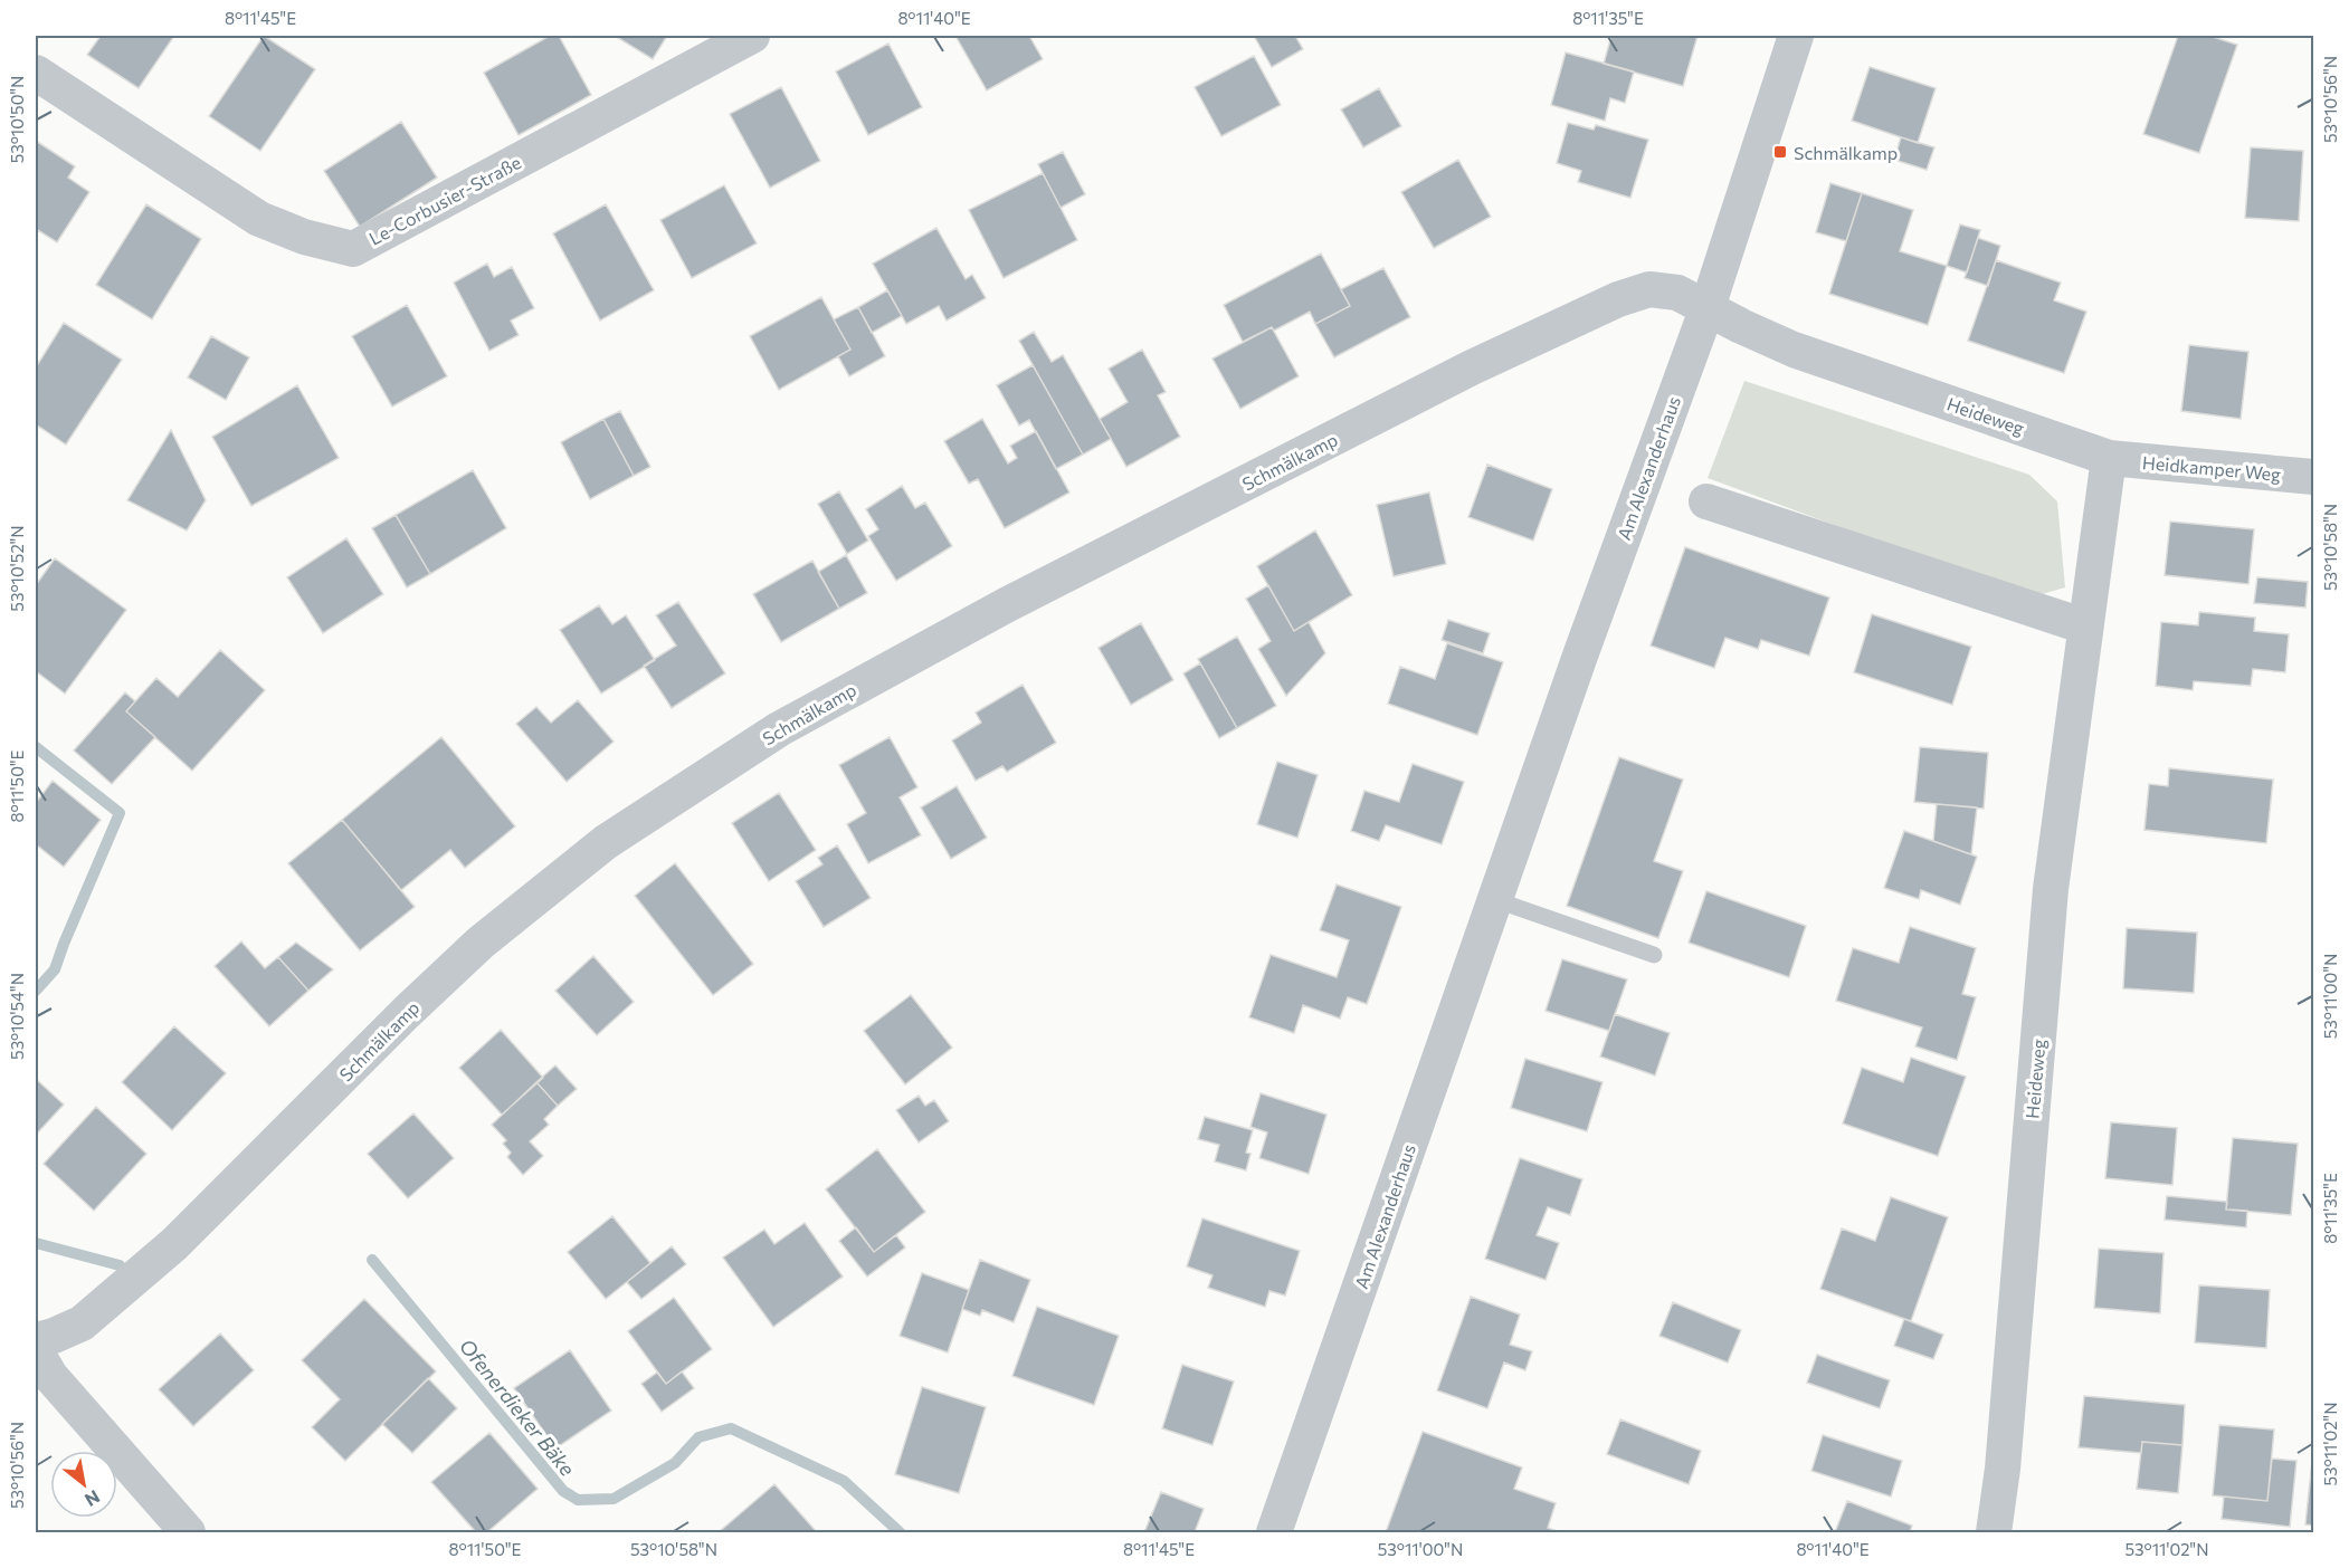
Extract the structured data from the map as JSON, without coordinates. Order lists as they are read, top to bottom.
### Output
{
  "streets": {
    "street": [
      "Le-Corbusier-Straße",
      "Heideweg",
      "Schmälkamp",
      "Am Alexanderhaus",
      "Heidkamper Weg"
    ]
  },
  "crossings": [
    ["Heideweg", "Schmälkamp"],
    ["Heideweg", "Am Alexanderhaus"],
    ["Heideweg", "Heidkamper Weg"],
    ["Schmälkamp", "Am Alexanderhaus"]
  ],
  "water": ["Ofenerdieker Bäke"],
  "places": {
    "transit": ["Schmälkamp"]
  },
  "north": "bottom right",
  "coordinates": [
    "8°11'45\"E",
    "8°11'40\"E",
    "8°11'35\"E",
    "53°10'56\"N",
    "53°10'50\"N",
    "53°10'58\"N",
    "53°10'52\"N",
    "8°11'50\"E",
    "53°11'00\"N",
    "53°10'54\"N",
    "53°11'02\"N"
  ]
}
